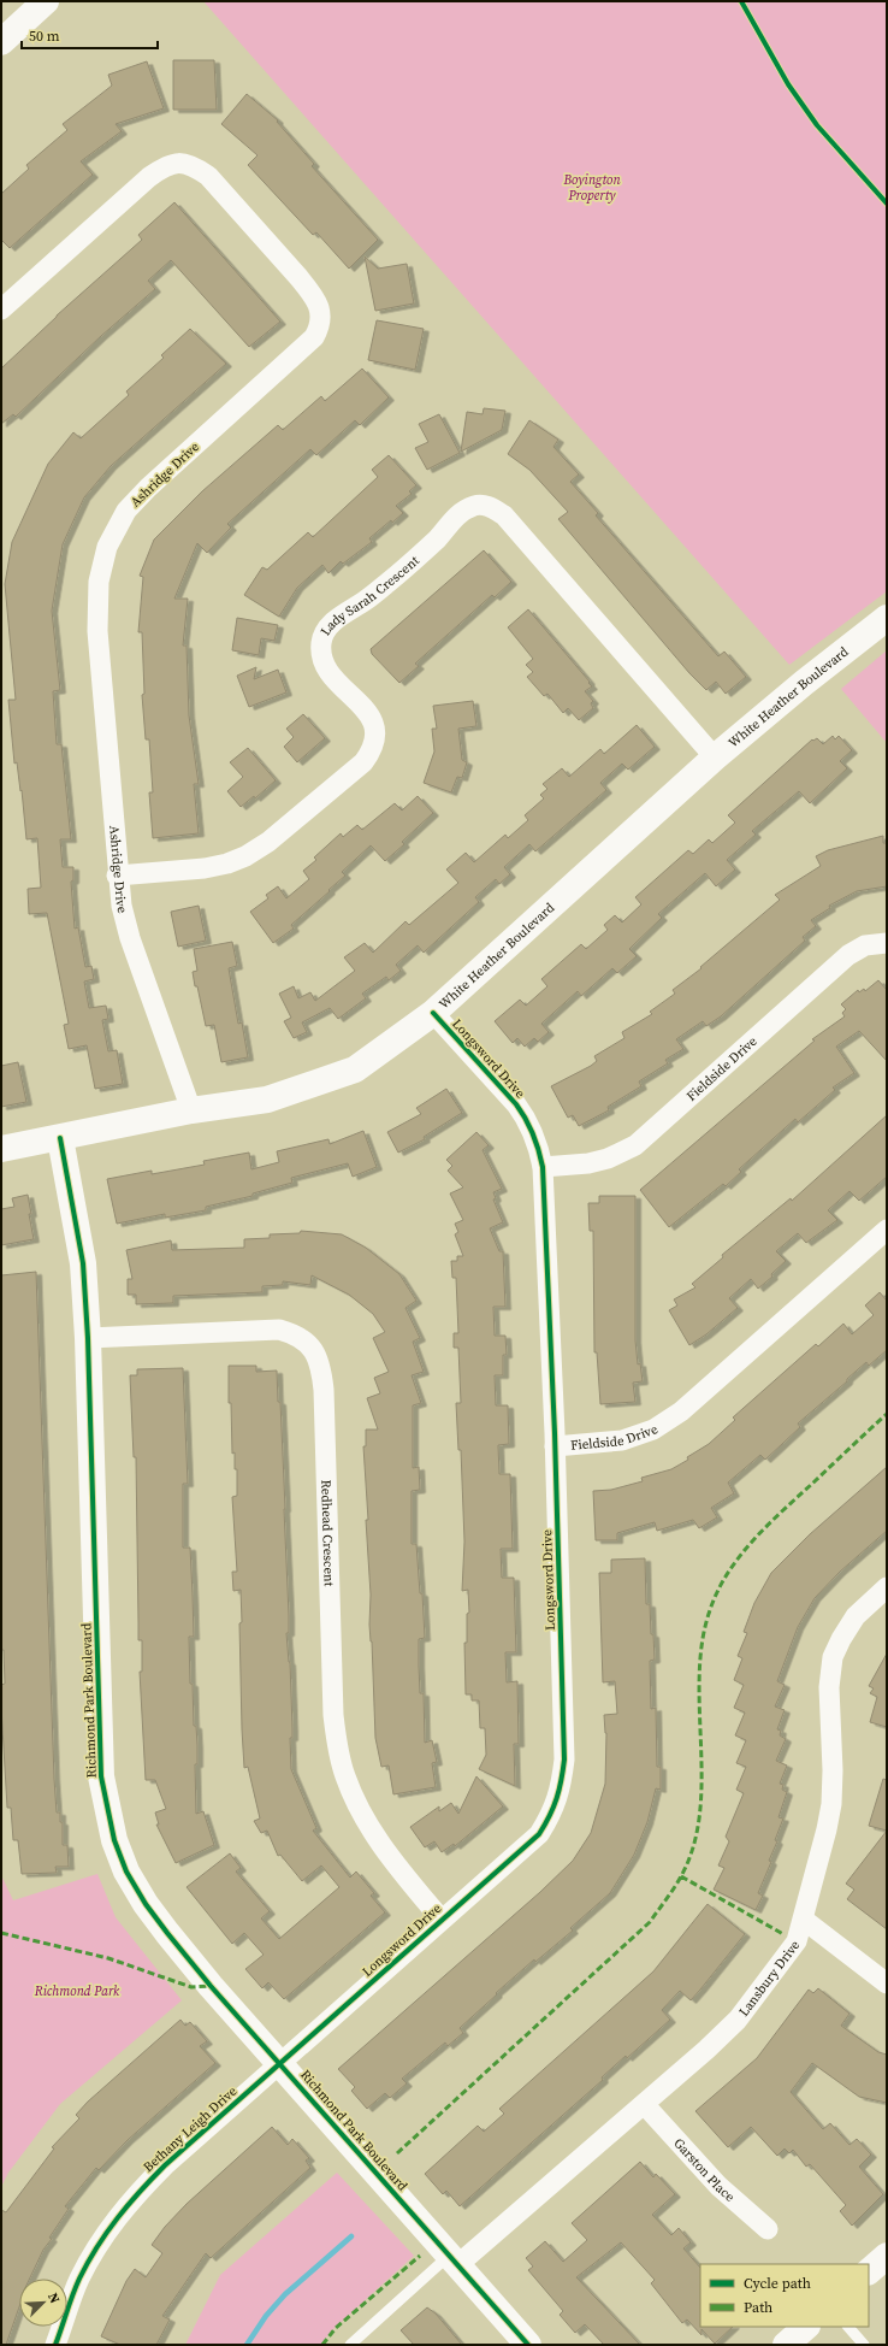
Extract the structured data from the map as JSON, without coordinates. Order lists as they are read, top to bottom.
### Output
{
  "streets": {
    "street": [
      "Ashridge Drive",
      "Lady Sarah Crescent",
      "White Heather Boulevard",
      "Longsword Drive",
      "Fieldside Drive",
      "Redhead Crescent",
      "Richmond Park Boulevard",
      "Lansbury Drive",
      "Bethany Leigh Drive",
      "Garston Place"
    ]
  },
  "crossings": [
    ["Ashridge Drive", "Lady Sarah Crescent"],
    ["Ashridge Drive", "White Heather Boulevard"],
    ["Lady Sarah Crescent", "White Heather Boulevard"],
    ["White Heather Boulevard", "Longsword Drive"],
    ["White Heather Boulevard", "Richmond Park Boulevard"],
    ["Longsword Drive", "Fieldside Drive"],
    ["Longsword Drive", "Redhead Crescent"],
    ["Longsword Drive", "Richmond Park Boulevard"],
    ["Longsword Drive", "Bethany Leigh Drive"],
    ["Redhead Crescent", "Richmond Park Boulevard"],
    ["Richmond Park Boulevard", "Lansbury Drive"],
    ["Richmond Park Boulevard", "Bethany Leigh Drive"],
    ["Lansbury Drive", "Garston Place"]
  ],
  "parks": ["Boyington Property", "Richmond Park"],
  "legend": ["Cycle path", "Path"],
  "scale_bar": "50 m",
  "north": "top right"
}
